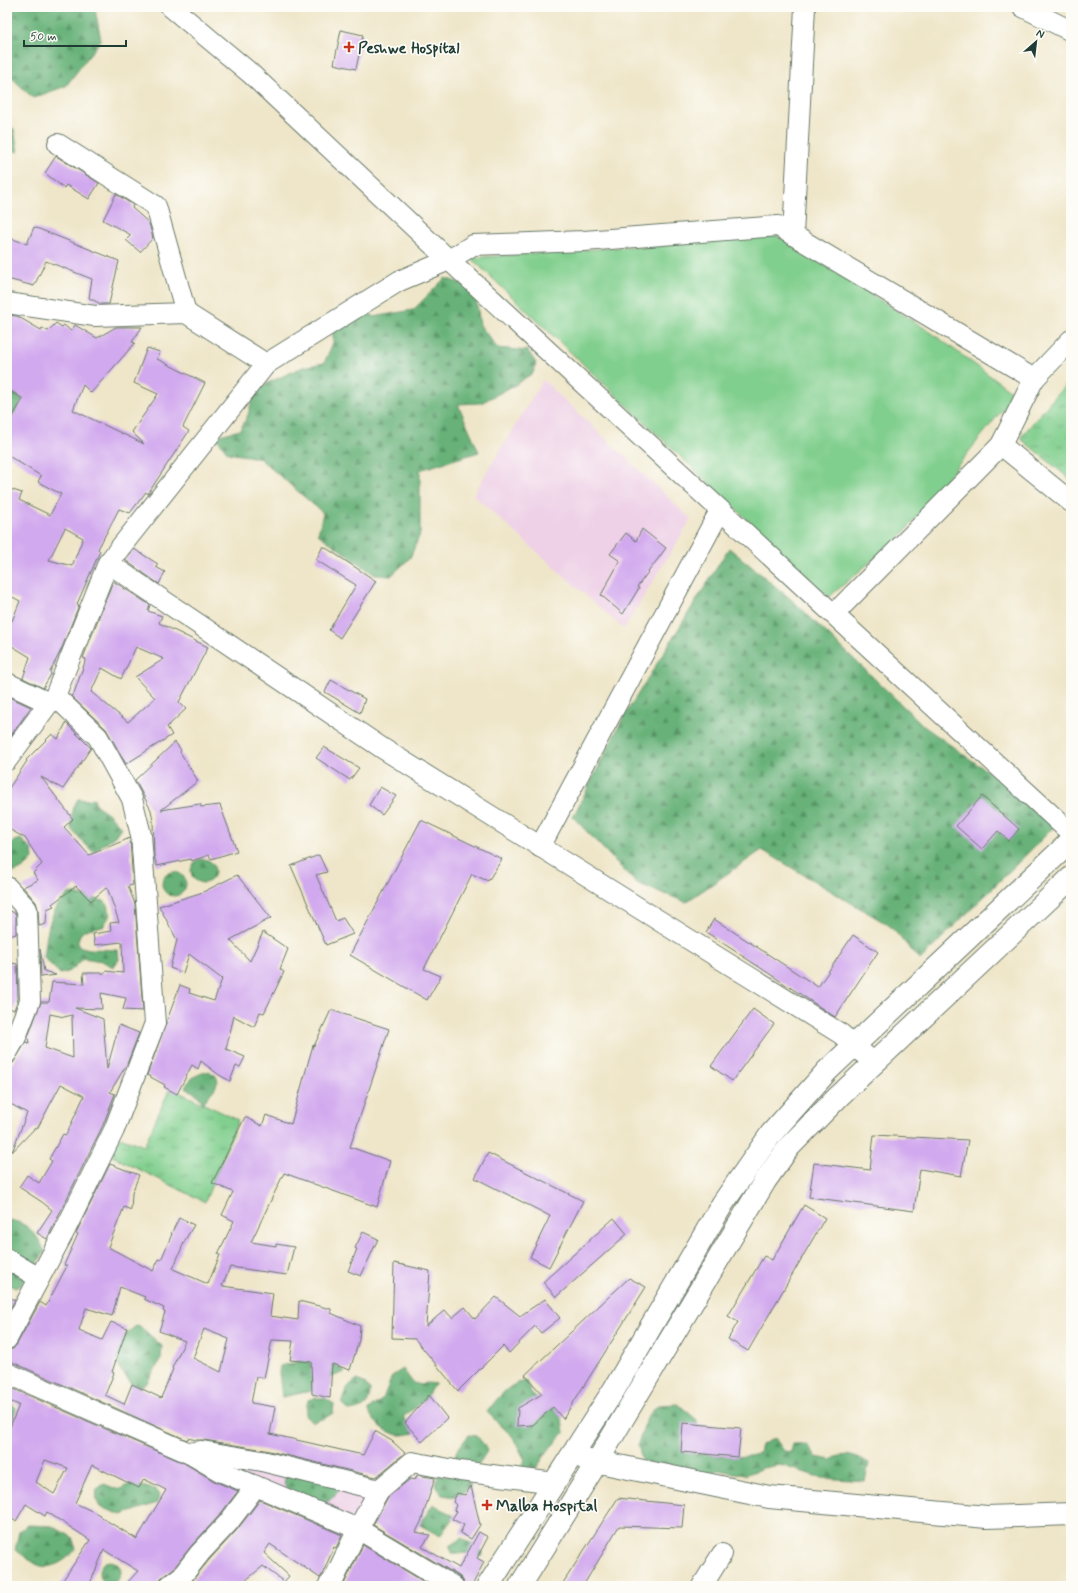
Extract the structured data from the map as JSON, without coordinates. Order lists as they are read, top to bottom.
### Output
{
  "places": {
    "health": ["Peshwe Hospital", "Malba Hospital"]
  },
  "scale_bar": "50 m",
  "north": "top right"
}
